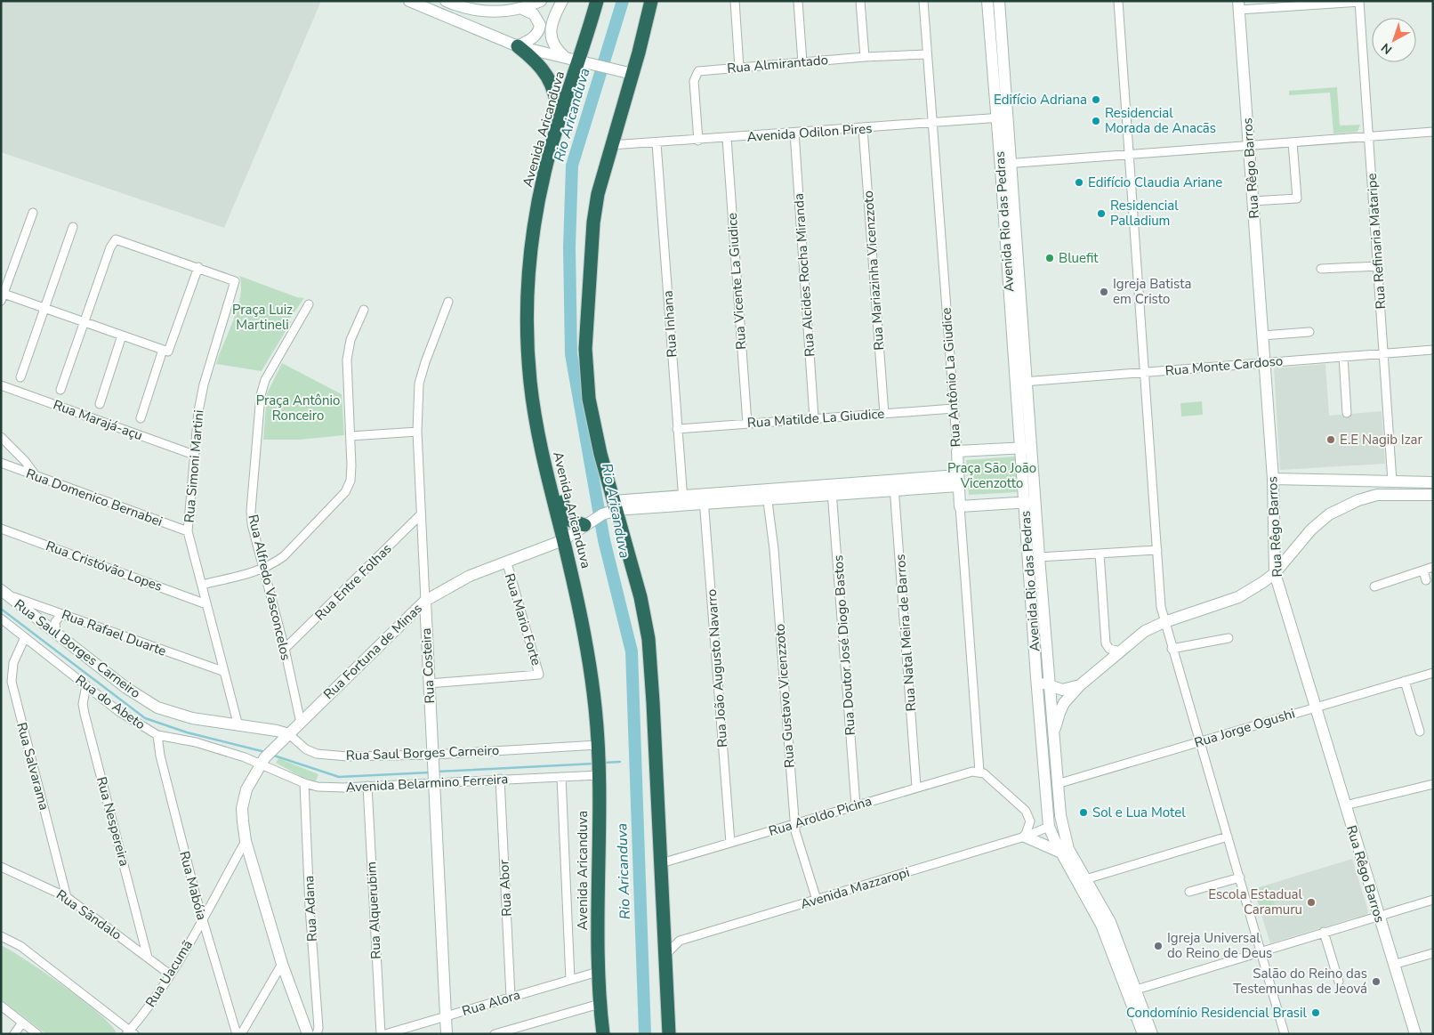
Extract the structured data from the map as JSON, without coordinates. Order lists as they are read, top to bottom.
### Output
{
  "streets": {
    "highway": ["Avenida Aricanduva"],
    "street": [
      "Rua Almirantado",
      "Avenida Odilon Pires",
      "Rua Rêgo Barros",
      "Avenida Rio das Pedras",
      "Rua Refinaria Mataripe",
      "Rua Mariazinha Vicenzzoto",
      "Rua Alcides Rocha Miranda",
      "Rua Vicente La Giudice",
      "Rua Inhana",
      "Rua Monte Cardoso",
      "Rua Antônio La Giudice",
      "Rua Matilde La Giudice",
      "Rua Marajá-açu",
      "Rua Simoni Martini",
      "Rua Domenico Bernabei",
      "Rua Cristóvão Lopes",
      "Rua Entre Folhas",
      "Rua Alfredo Vasconcelos",
      "Rua Mario Forte",
      "Rua Rafael Duarte",
      "Rua Natal Meira de Barros",
      "Rua Doutor José Diogo Bastos",
      "Rua Saul Borges Carneiro",
      "Rua Fortuna de Minas",
      "Rua Costeira",
      "Rua João Augusto Navarro",
      "Rua Gustavo Vicenzzoto",
      "Rua do Abeto",
      "Rua Jorge Ogushi",
      "Rua Salvarama",
      "Avenida Belarmino Ferreira",
      "Rua Aroldo Picina",
      "Rua Nespereira",
      "Rua Mabóia",
      "Rua Abor",
      "Avenida Mazzaropi",
      "Rua Adana",
      "Rua Alquerubim",
      "Rua Sãndalo",
      "Rua Uacumã",
      "Rua Alora"
    ]
  },
  "crossings": [
    ["Rua Almirantado", "Avenida Odilon Pires"],
    ["Rua Almirantado", "Rua Antônio La Giudice"],
    ["Avenida Aricanduva", "Rua Saul Borges Carneiro"],
    ["Avenida Aricanduva", "Rua Fortuna de Minas"],
    ["Avenida Aricanduva", "Avenida Belarmino Ferreira"],
    ["Avenida Aricanduva", "Rua Alora"],
    ["Avenida Odilon Pires", "Avenida Rio das Pedras"],
    ["Avenida Odilon Pires", "Rua Mariazinha Vicenzzoto"],
    ["Avenida Odilon Pires", "Rua Alcides Rocha Miranda"],
    ["Avenida Odilon Pires", "Rua Vicente La Giudice"],
    ["Avenida Odilon Pires", "Rua Inhana"],
    ["Avenida Odilon Pires", "Rua Antônio La Giudice"],
    ["Rua Rêgo Barros", "Rua Monte Cardoso"],
    ["Rua Rêgo Barros", "Rua Jorge Ogushi"],
    ["Avenida Rio das Pedras", "Rua Monte Cardoso"],
    ["Avenida Rio das Pedras", "Rua Jorge Ogushi"],
    ["Avenida Rio das Pedras", "Avenida Mazzaropi"],
    ["Rua Refinaria Mataripe", "Rua Monte Cardoso"],
    ["Rua Mariazinha Vicenzzoto", "Rua Matilde La Giudice"],
    ["Rua Alcides Rocha Miranda", "Rua Matilde La Giudice"],
    ["Rua Vicente La Giudice", "Rua Matilde La Giudice"],
    ["Rua Inhana", "Rua Matilde La Giudice"],
    ["Rua Antônio La Giudice", "Rua Matilde La Giudice"],
    ["Rua Antônio La Giudice", "Rua Aroldo Picina"],
    ["Rua Marajá-açu", "Rua Simoni Martini"],
    ["Rua Simoni Martini", "Rua Domenico Bernabei"],
    ["Rua Simoni Martini", "Rua Cristóvão Lopes"],
    ["Rua Simoni Martini", "Rua Rafael Duarte"],
    ["Rua Simoni Martini", "Rua Saul Borges Carneiro"],
    ["Rua Entre Folhas", "Rua Alfredo Vasconcelos"],
    ["Rua Entre Folhas", "Rua Costeira"],
    ["Rua Alfredo Vasconcelos", "Rua Fortuna de Minas"],
    ["Rua Mario Forte", "Rua Fortuna de Minas"],
    ["Rua Mario Forte", "Rua Costeira"],
    ["Rua Rafael Duarte", "Rua Saul Borges Carneiro"],
    ["Rua Natal Meira de Barros", "Rua Aroldo Picina"],
    ["Rua Doutor José Diogo Bastos", "Rua Aroldo Picina"],
    ["Rua Saul Borges Carneiro", "Rua Fortuna de Minas"],
    ["Rua Saul Borges Carneiro", "Rua Costeira"],
    ["Rua Fortuna de Minas", "Rua Costeira"],
    ["Rua Fortuna de Minas", "Rua do Abeto"],
    ["Rua Fortuna de Minas", "Avenida Belarmino Ferreira"],
    ["Rua Fortuna de Minas", "Rua Uacumã"],
    ["Rua Costeira", "Avenida Belarmino Ferreira"],
    ["Rua Costeira", "Rua Alora"],
    ["Rua João Augusto Navarro", "Rua Aroldo Picina"],
    ["Rua Gustavo Vicenzzoto", "Rua Aroldo Picina"],
    ["Rua Gustavo Vicenzzoto", "Avenida Mazzaropi"],
    ["Rua do Abeto", "Rua Salvarama"],
    ["Rua do Abeto", "Avenida Belarmino Ferreira"],
    ["Rua do Abeto", "Rua Nespereira"],
    ["Rua do Abeto", "Rua Mabóia"],
    ["Rua Salvarama", "Rua Sãndalo"],
    ["Avenida Belarmino Ferreira", "Rua Abor"],
    ["Avenida Belarmino Ferreira", "Rua Adana"],
    ["Avenida Belarmino Ferreira", "Rua Alquerubim"],
    ["Rua Nespereira", "Rua Sãndalo"],
    ["Rua Mabóia", "Rua Uacumã"],
    ["Rua Abor", "Rua Alora"],
    ["Rua Sãndalo", "Rua Uacumã"]
  ],
  "water": ["Rio Aricanduva"],
  "parks": ["Praça Luiz Martineli", "Praça Antônio Ronceiro", "Praça São João Vicenzotto"],
  "places": [
    "Edifício Adriana",
    "Residencial Morada de Anacãs",
    "Edifício Claudia Ariane",
    "Residencial Palladium",
    "Bluefit",
    "Igreja Batista em Cristo",
    "E.E Nagib Izar",
    "Sol e Lua Motel",
    "Escola Estadual Caramuru",
    "Igreja Universal do Reino de Deus",
    "Salão do Reino das Testemunhas de Jeová",
    "Condomínio Residencial Brasil"
  ],
  "north": "bottom left"
}
